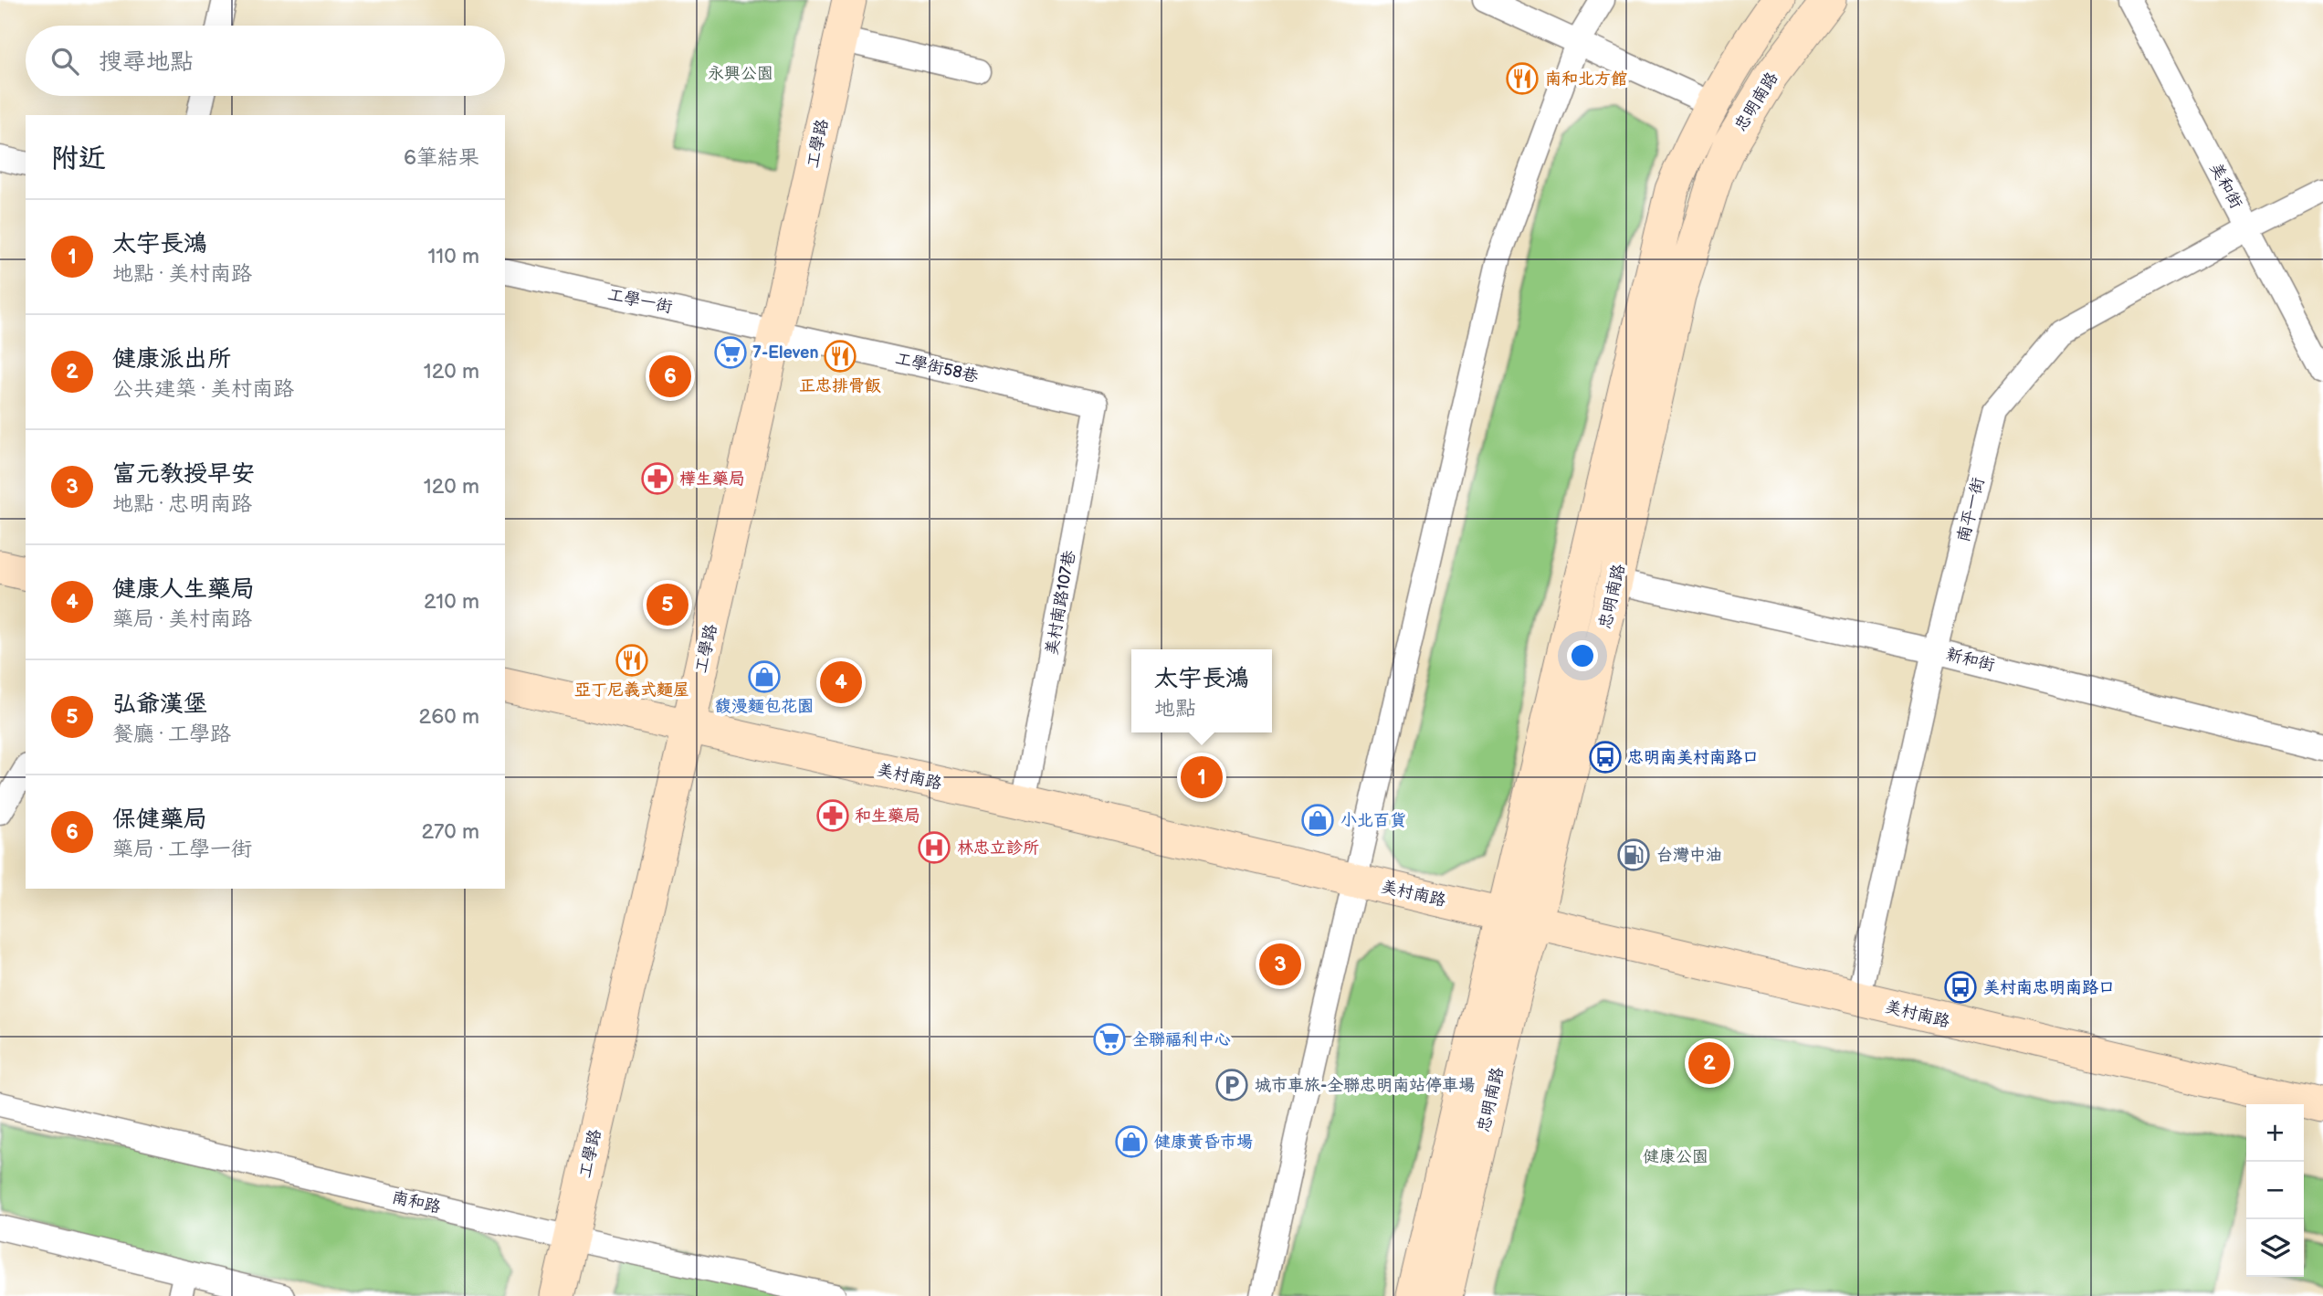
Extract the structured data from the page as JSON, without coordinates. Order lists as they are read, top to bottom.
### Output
{
  "streets": {
    "street": [
      "忠明南路",
      "工學路",
      "美和街",
      "工學一街",
      "工學街58巷",
      "南平一街",
      "美村南路107巷",
      "新和街",
      "美村南路",
      "南和路"
    ]
  },
  "crossings": [
    ["忠明南路", "新和街"],
    ["忠明南路", "美村南路"],
    ["工學路", "工學一街"],
    ["工學路", "工學街58巷"],
    ["工學路", "美村南路"],
    ["工學路", "南和路"],
    ["美和街", "南平一街"],
    ["工學一街", "工學街58巷"],
    ["工學街58巷", "美村南路107巷"],
    ["南平一街", "新和街"],
    ["南平一街", "美村南路"],
    ["美村南路107巷", "美村南路"]
  ],
  "parks": ["永興公園", "健康公園"],
  "places": {
    "restaurant": ["南和北方館", "正忠排骨飯", "亞丁尼義式麵屋"],
    "supermarket": ["7-Eleven", "全聯福利中心"],
    "pharmacy": ["樺生藥局", "和生藥局"],
    "shop": ["馥漫麵包花園", "小北百貨", "健康黃昏市場"],
    "bus stop": ["忠明南美村南路口", "美村南忠明南路口"],
    "hospital": ["林忠立診所"],
    "fuel station": ["台灣中油"],
    "parking": ["城市車旅-全聯忠明南站停車場"]
  },
  "page": {
    "search": "搜尋地點",
    "heading": ["附近", "6筆結果"],
    "list": [
      {
        "mark": "1",
        "name": "太宇長鴻",
        "note": "地點 · 美村南路",
        "value": "110 m"
      },
      {
        "mark": "2",
        "name": "健康派出所",
        "note": "公共建築 · 美村南路",
        "value": "120 m"
      },
      {
        "mark": "3",
        "name": "富元教授早安",
        "note": "地點 · 忠明南路",
        "value": "120 m"
      },
      {
        "mark": "4",
        "name": "健康人生藥局",
        "note": "藥局 · 美村南路",
        "value": "210 m"
      },
      {
        "mark": "5",
        "name": "弘爺漢堡",
        "note": "餐廳 · 工學路",
        "value": "260 m"
      },
      {
        "mark": "6",
        "name": "保健藥局",
        "note": "藥局 · 工學一街",
        "value": "270 m"
      }
    ],
    "pins": [
      "6",
      "5",
      "4",
      "1",
      "3",
      "2"
    ],
    "popup": ["太宇長鴻", "地點"],
    "map_buttons": ["+", "−"]
  }
}
